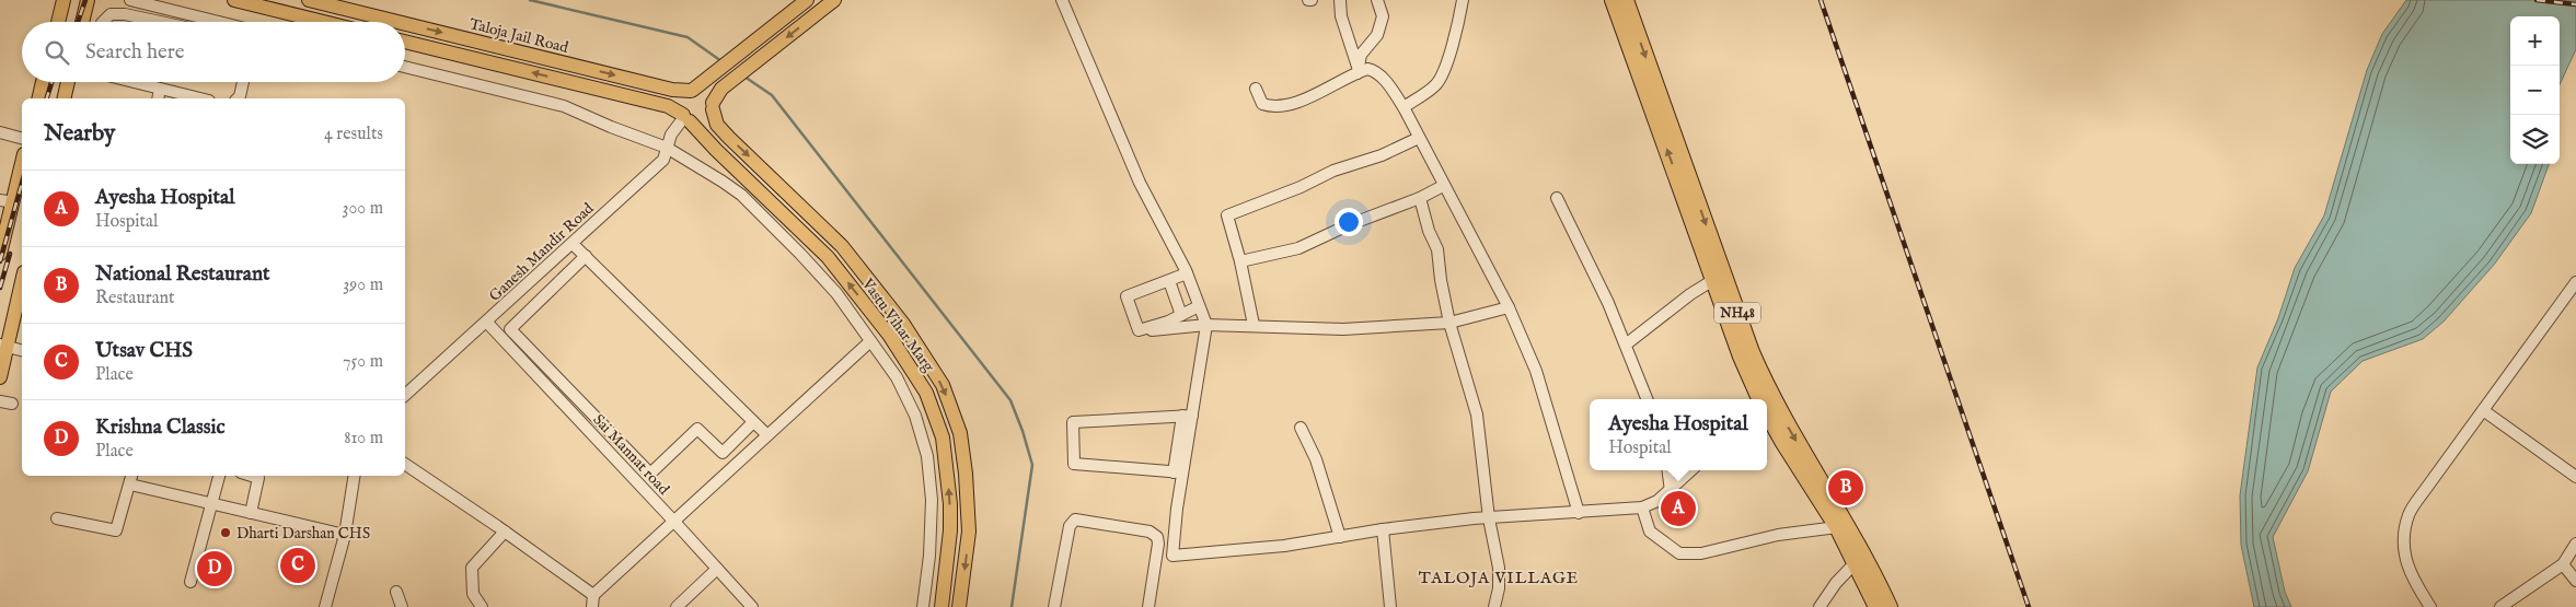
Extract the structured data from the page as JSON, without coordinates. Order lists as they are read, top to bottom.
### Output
{
  "streets": {
    "highway": ["NH48"],
    "main road": ["Taloja Jail Road", "Vastu Vihar Marg"],
    "street": ["Ganesh Mandir Road", "Sai Mannat road"]
  },
  "crossings": [
    ["Taloja Jail Road", "Ganesh Mandir Road"],
    ["Taloja Jail Road", "Vastu Vihar Marg"],
    ["Ganesh Mandir Road", "Vastu Vihar Marg"],
    ["Ganesh Mandir Road", "Sai Mannat road"]
  ],
  "districts": ["TALOJA VILLAGE"],
  "places": ["Dharti Darshan CHS"],
  "page": {
    "map_buttons": ["+", "−"],
    "search": "Search here",
    "heading": ["Nearby", "4 results"],
    "list": [
      {
        "mark": "A",
        "name": "Ayesha Hospital",
        "note": "Hospital",
        "value": "300 m"
      },
      {
        "mark": "B",
        "name": "National Restaurant",
        "note": "Restaurant",
        "value": "390 m"
      },
      {
        "mark": "C",
        "name": "Utsav CHS",
        "note": "Place",
        "value": "750 m"
      },
      {
        "mark": "D",
        "name": "Krishna Classic",
        "note": "Place",
        "value": "810 m"
      }
    ],
    "popup": ["Ayesha Hospital", "Hospital"],
    "pins": [
      "B",
      "A",
      "C",
      "D"
    ]
  }
}
